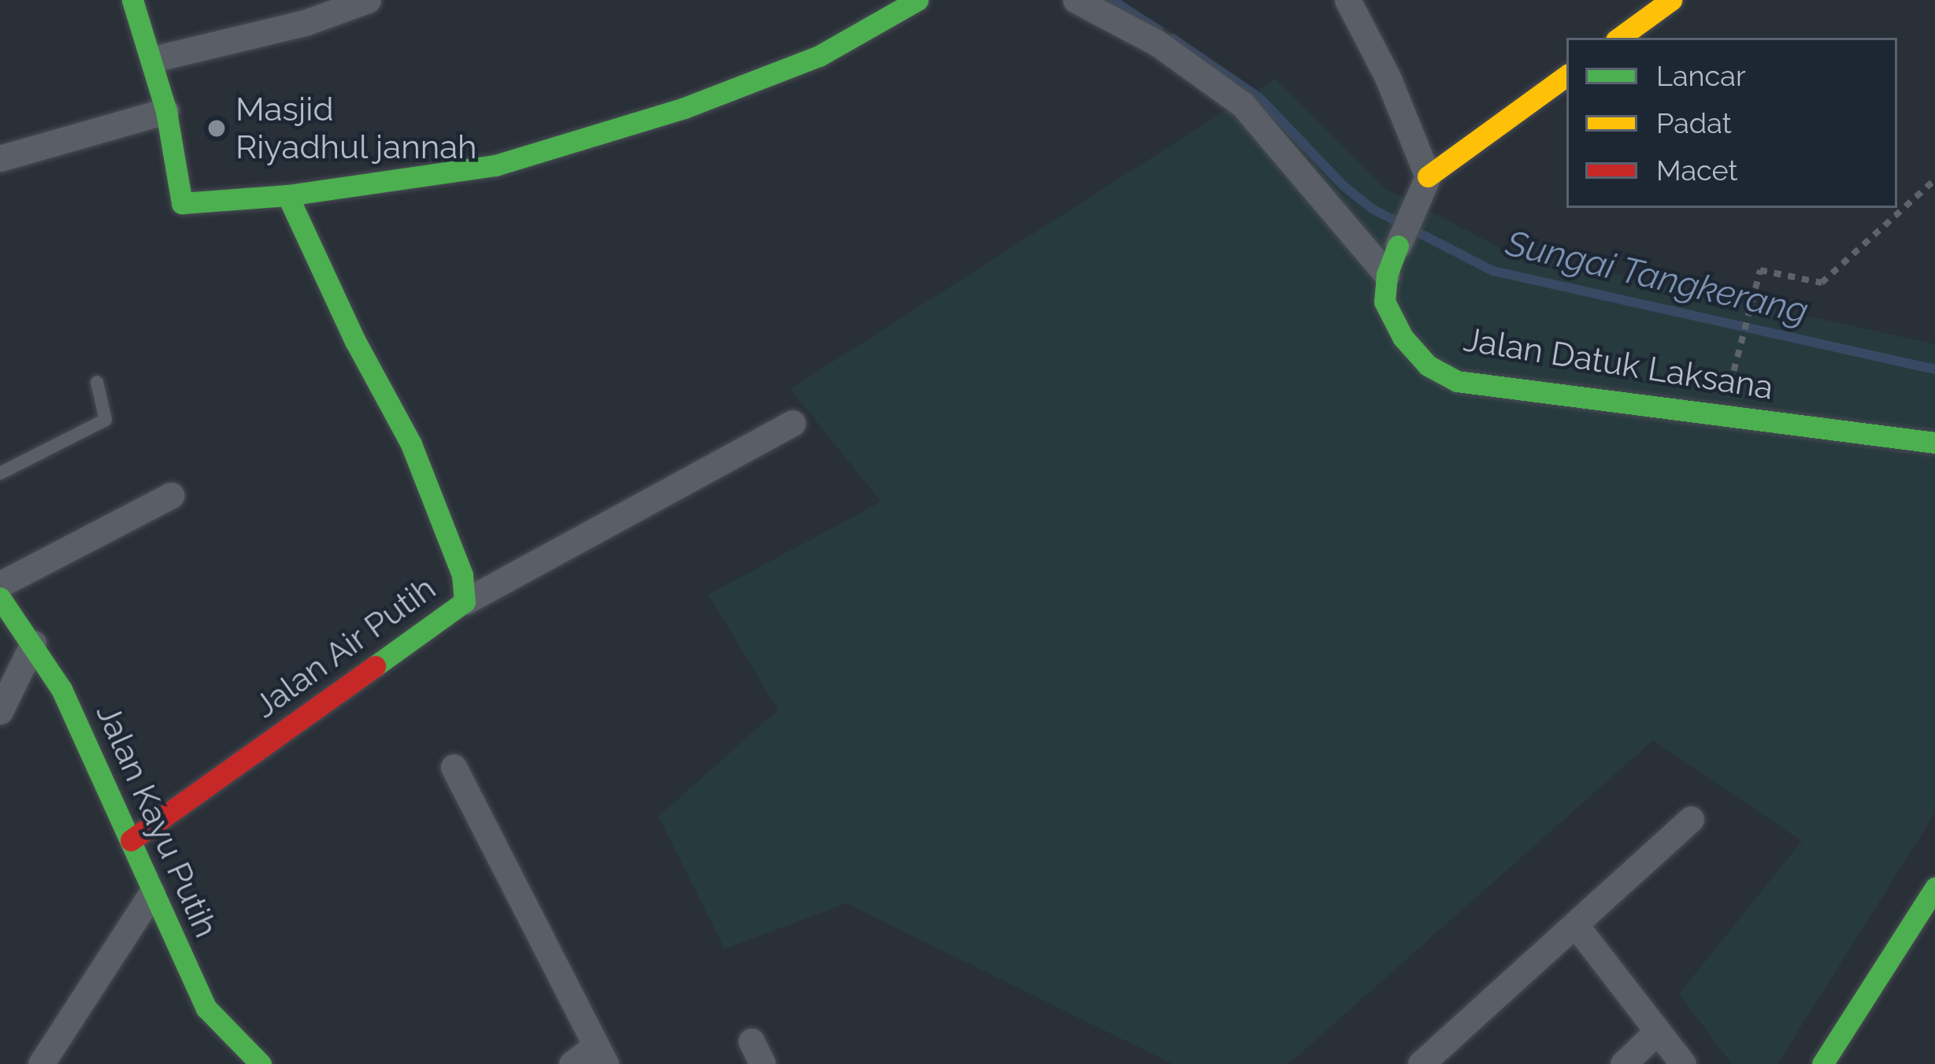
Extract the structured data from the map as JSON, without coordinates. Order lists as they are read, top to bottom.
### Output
{
  "streets": {
    "street": ["Jalan Datuk Laksana", "Jalan Air Putih", "Jalan Kayu Putih"]
  },
  "crossings": [
    ["Jalan Air Putih", "Jalan Kayu Putih"]
  ],
  "water": ["Sungai Tangkerang"],
  "places": ["Masjid Riyadhul jannah"],
  "legend": ["Lancar", "Padat", "Macet"]
}
